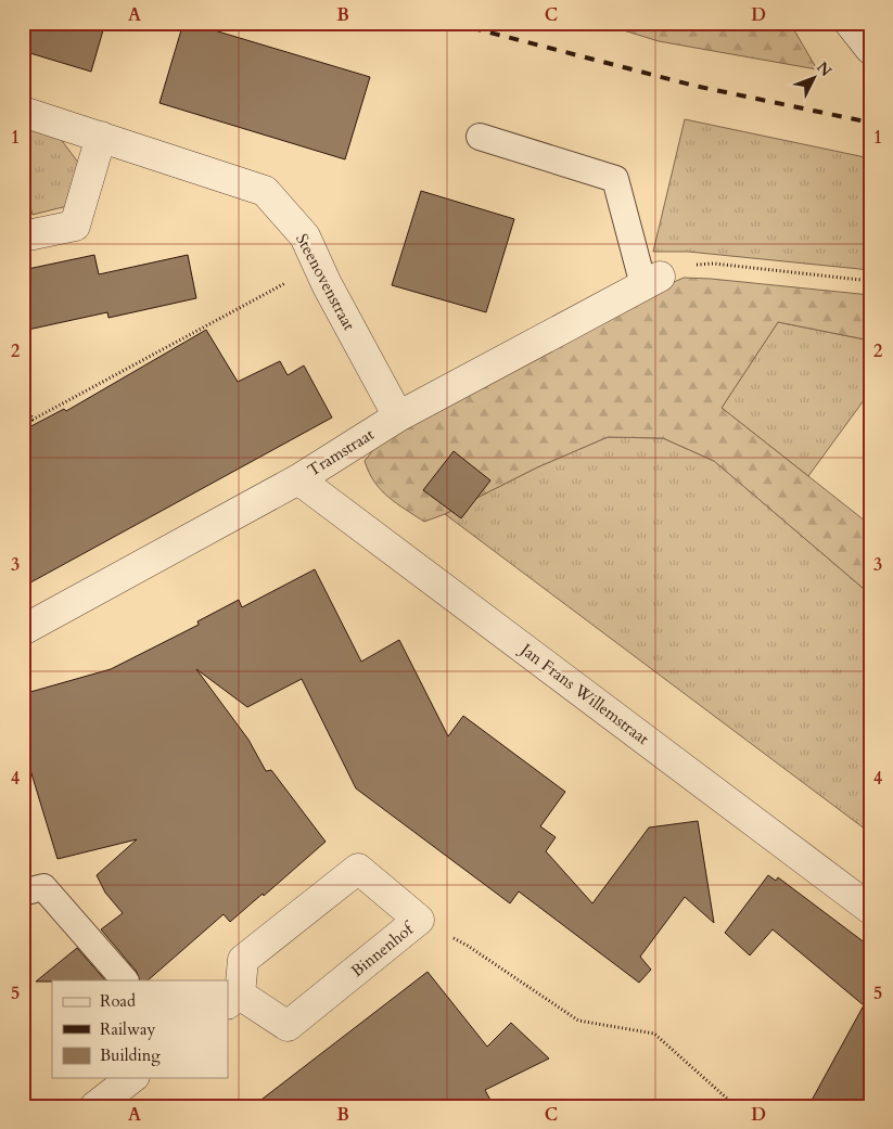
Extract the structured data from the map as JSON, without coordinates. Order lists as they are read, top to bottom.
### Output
{
  "streets": {
    "street": [
      "Steenovenstraat",
      "Tramstraat",
      "Jan Frans Willemstraat",
      "Binnenhof"
    ]
  },
  "crossings": [
    ["Steenovenstraat", "Tramstraat"],
    ["Tramstraat", "Jan Frans Willemstraat"]
  ],
  "legend": ["Road", "Railway", "Building"],
  "north": "top right",
  "grid": {
    "columns": [
      "A",
      "B",
      "C",
      "D"
    ],
    "rows": [
      "1",
      "2",
      "3",
      "4",
      "5"
    ]
  }
}
